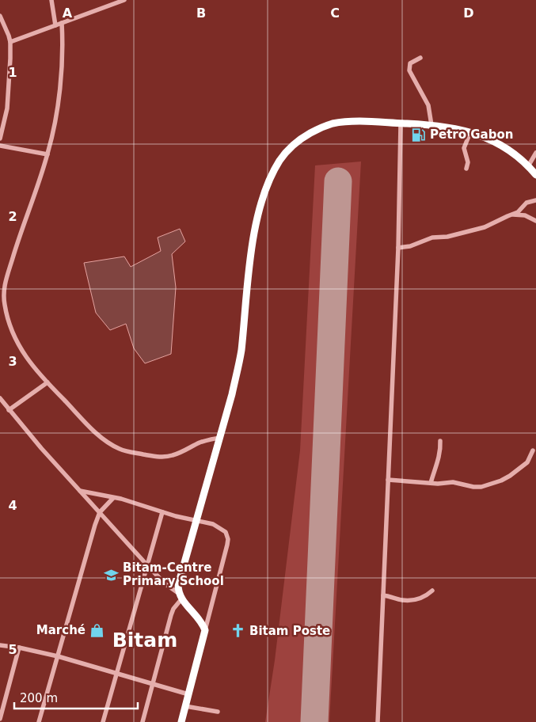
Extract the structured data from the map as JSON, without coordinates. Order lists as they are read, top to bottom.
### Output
{
  "districts": ["Bitam"],
  "places": {
    "fuel station": ["Petro Gabon"],
    "school or university": ["Bitam-Centre Primary School"],
    "shop": ["Marché"],
    "church": ["Bitam Poste"]
  },
  "scale_bar": "200 m",
  "grid": {
    "columns": [
      "A",
      "B",
      "C",
      "D"
    ],
    "rows": [
      "1",
      "2",
      "3",
      "4",
      "5"
    ]
  }
}
